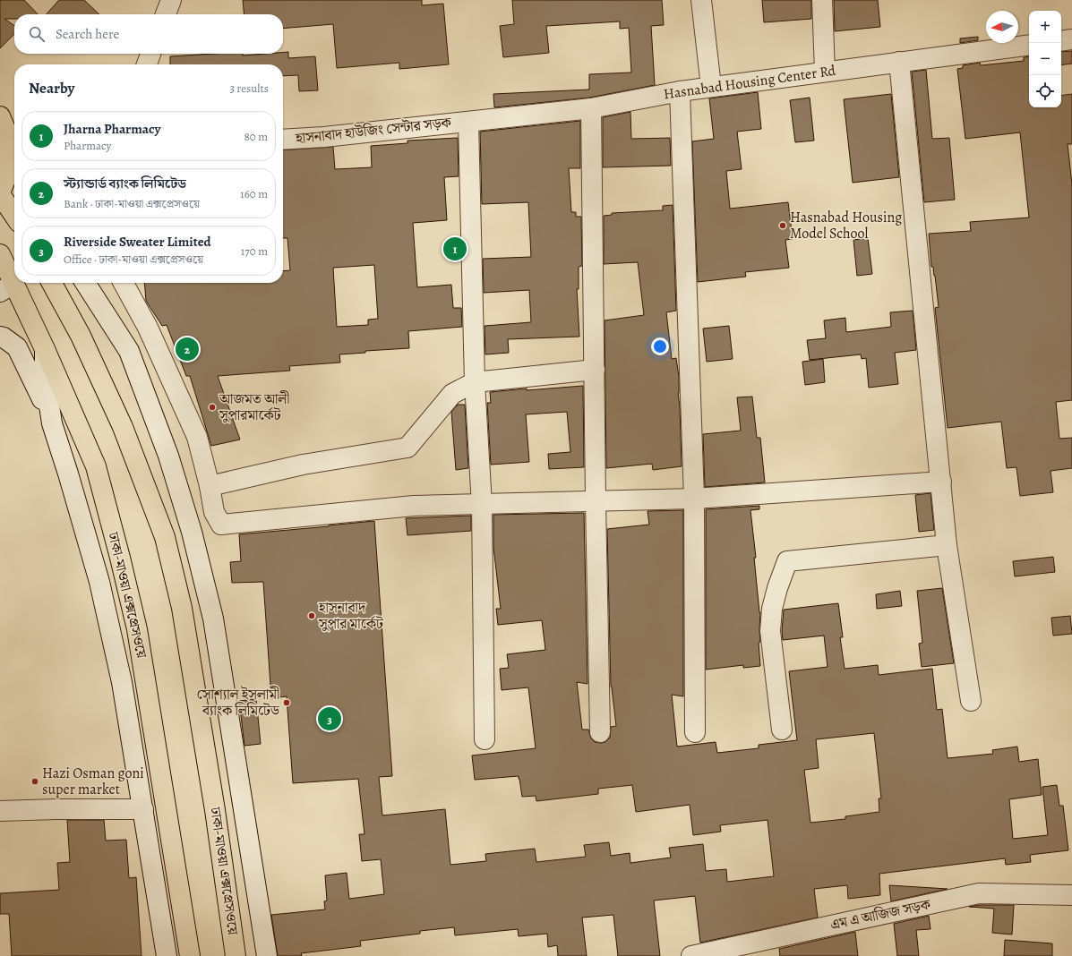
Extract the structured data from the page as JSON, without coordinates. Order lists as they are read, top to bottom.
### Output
{
  "streets": {
    "highway": ["ঢাকা-মাওয়া এক্সপ্রেসওয়ে"],
    "street": ["Hasnabad Housing Center Rd", "হাসনাবাদ হাউজিং সেন্টার সড়ক", "এম এ আজিজ সড়ক"]
  },
  "crossings": [
    ["Hasnabad Housing Center Rd", "হাসনাবাদ হাউজিং সেন্টার সড়ক"]
  ],
  "places": [
    "Hasnabad Housing Model School",
    "আজমত আলী সুপারমার্কেট",
    "হাসনাবাদ সুপার মার্কেট",
    "সোশ্যাল ইসলামী ব্যাংক লিমিটেড",
    "Hazi Osman goni super market"
  ],
  "north": "left",
  "page": {
    "map_buttons": ["+", "−"],
    "search": "Search here",
    "heading": ["Nearby", "3 results"],
    "list": [
      {
        "mark": "1",
        "name": "Jharna Pharmacy",
        "note": "Pharmacy",
        "value": "80 m"
      },
      {
        "mark": "2",
        "name": "স্ট্যান্ডার্ড ব্যাংক লিমিটেড",
        "note": "Bank · ঢাকা-মাওয়া এক্সপ্রেসওয়ে",
        "value": "160 m"
      },
      {
        "mark": "3",
        "name": "Riverside Sweater Limited",
        "note": "Office · ঢাকা-মাওয়া এক্সপ্রেসওয়ে",
        "value": "170 m"
      }
    ],
    "pins": ["1", "2", "3"]
  }
}
